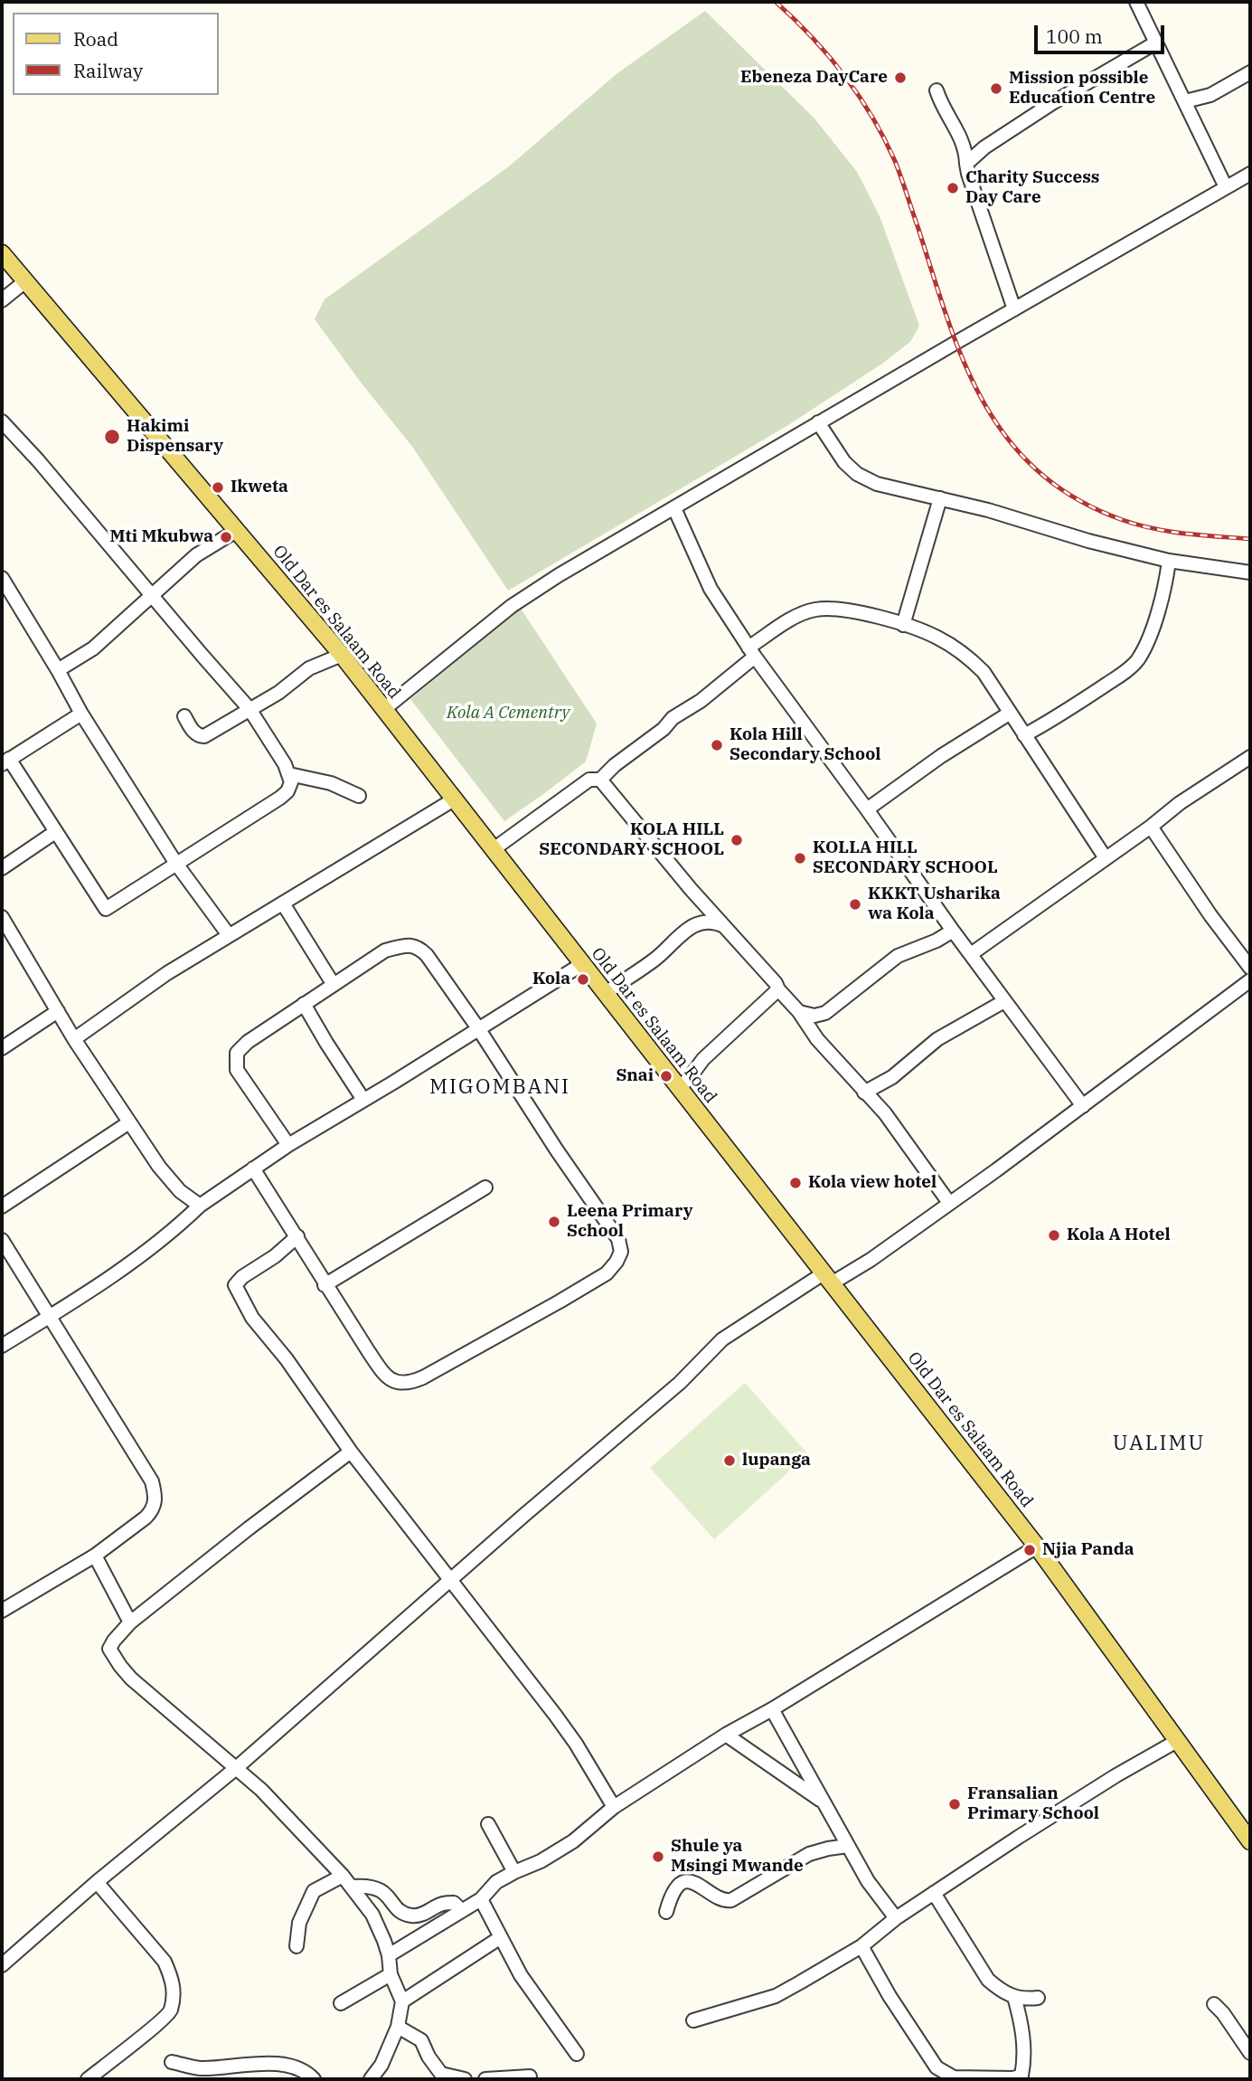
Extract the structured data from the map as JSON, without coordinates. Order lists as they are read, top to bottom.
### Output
{
  "streets": {
    "main road": ["Old Dar es Salaam Road"]
  },
  "districts": ["MIGOMBANI", "UALIMU"],
  "parks": ["Kola A Cementry"],
  "places": [
    "Ebeneza DayCare",
    "Mission possible Education Centre",
    "Charity Success Day Care",
    "Hakimi Dispensary",
    "Ikweta",
    "Mti Mkubwa",
    "Kola Hill Secondary School",
    "KOLA HILL SECONDARY SCHOOL",
    "KOLLA HILL SECONDARY SCHOOL",
    "KKKT Usharika wa Kola",
    "Kola",
    "Snai",
    "Kola view hotel",
    "Leena Primary School",
    "Kola A Hotel",
    "lupanga",
    "Njia Panda",
    "Fransalian Primary School",
    "Shule ya Msingi Mwande"
  ],
  "legend": ["Road", "Railway"],
  "scale_bar": "100 m"
}
